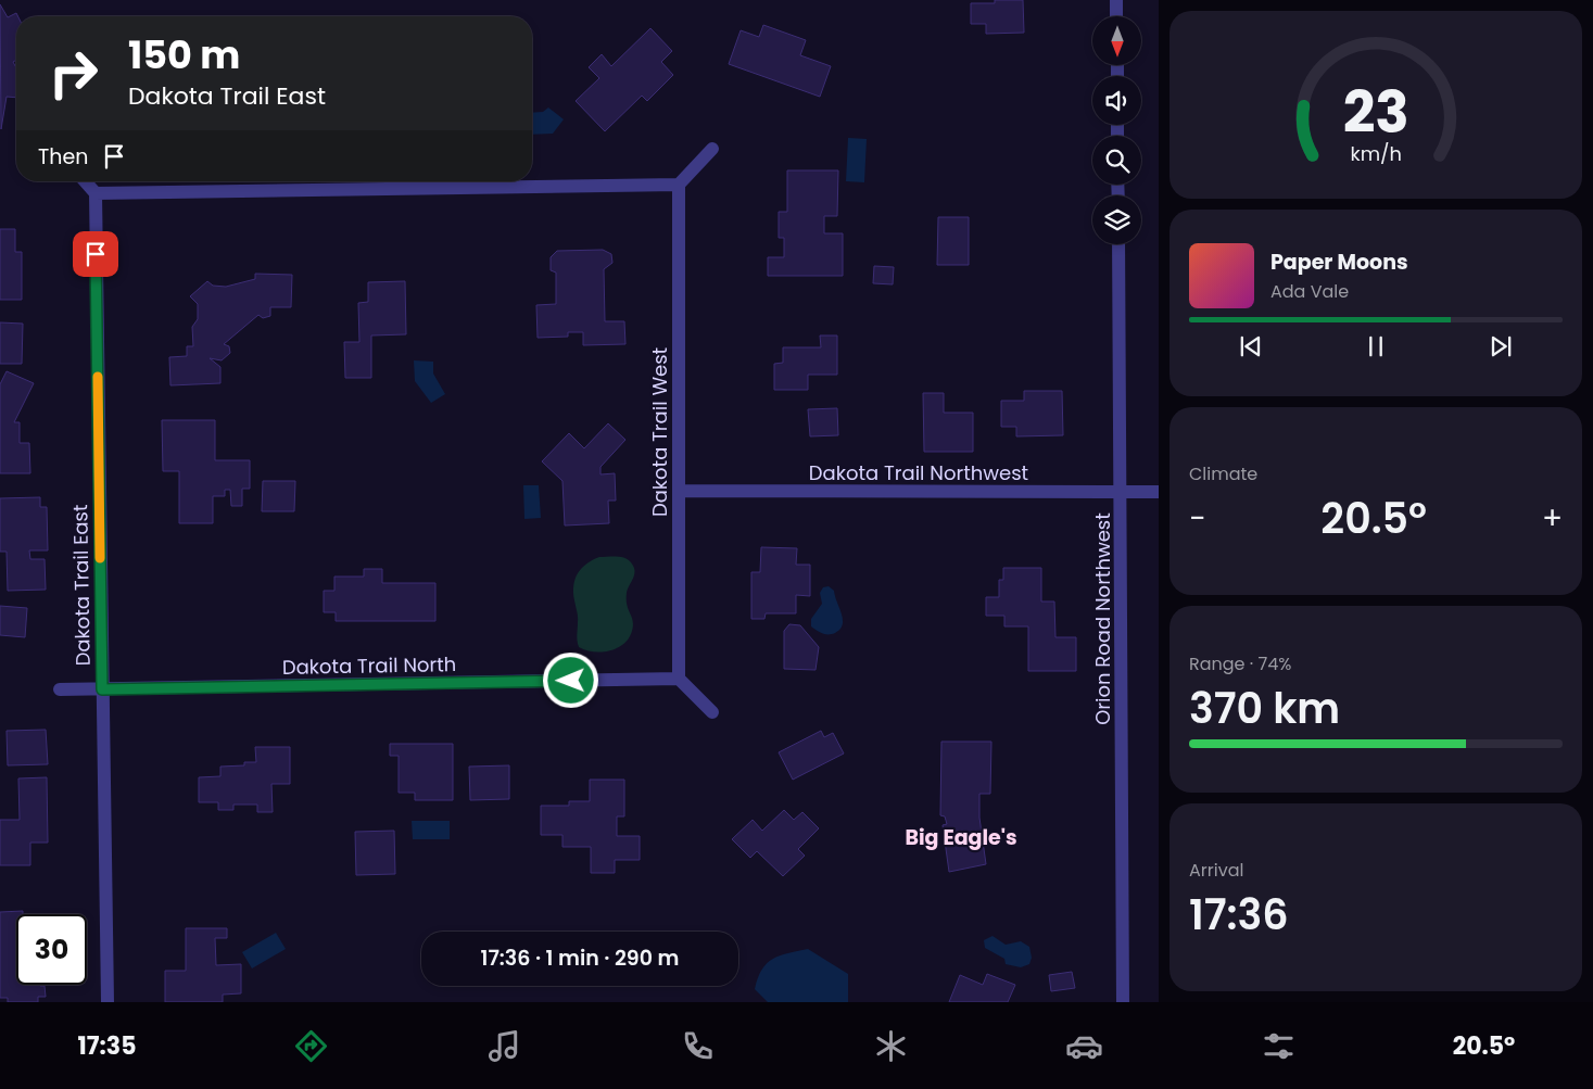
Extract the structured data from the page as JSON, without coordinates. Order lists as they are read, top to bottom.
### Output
{
  "streets": {
    "street": [
      "Dakota Trail West",
      "Dakota Trail Northwest",
      "Dakota Trail East",
      "Orion Road Northwest",
      "Dakota Trail North"
    ]
  },
  "crossings": [
    ["Dakota Trail West", "Dakota Trail Northwest"],
    ["Dakota Trail West", "Dakota Trail North"],
    ["Dakota Trail Northwest", "Orion Road Northwest"],
    ["Dakota Trail East", "Dakota Trail North"]
  ],
  "districts": ["Big Eagle's"],
  "north": "bottom",
  "page": {
    "turn": ["150 m", "Dakota Trail East"],
    "then": "Then",
    "song": ["Paper Moons", "Ada Vale"],
    "tile": [
      "Climate",
      ["Range · 74%", "370 km"],
      ["Arrival", "17:36"]
    ],
    "heat": ["−", "20.5°", "+"],
    "limit": "30",
    "trip": "17:36 · 1 min · 290 m",
    "tabs": ["17:35", "20.5°"],
    "gauge": ["23", "km/h"]
  }
}
